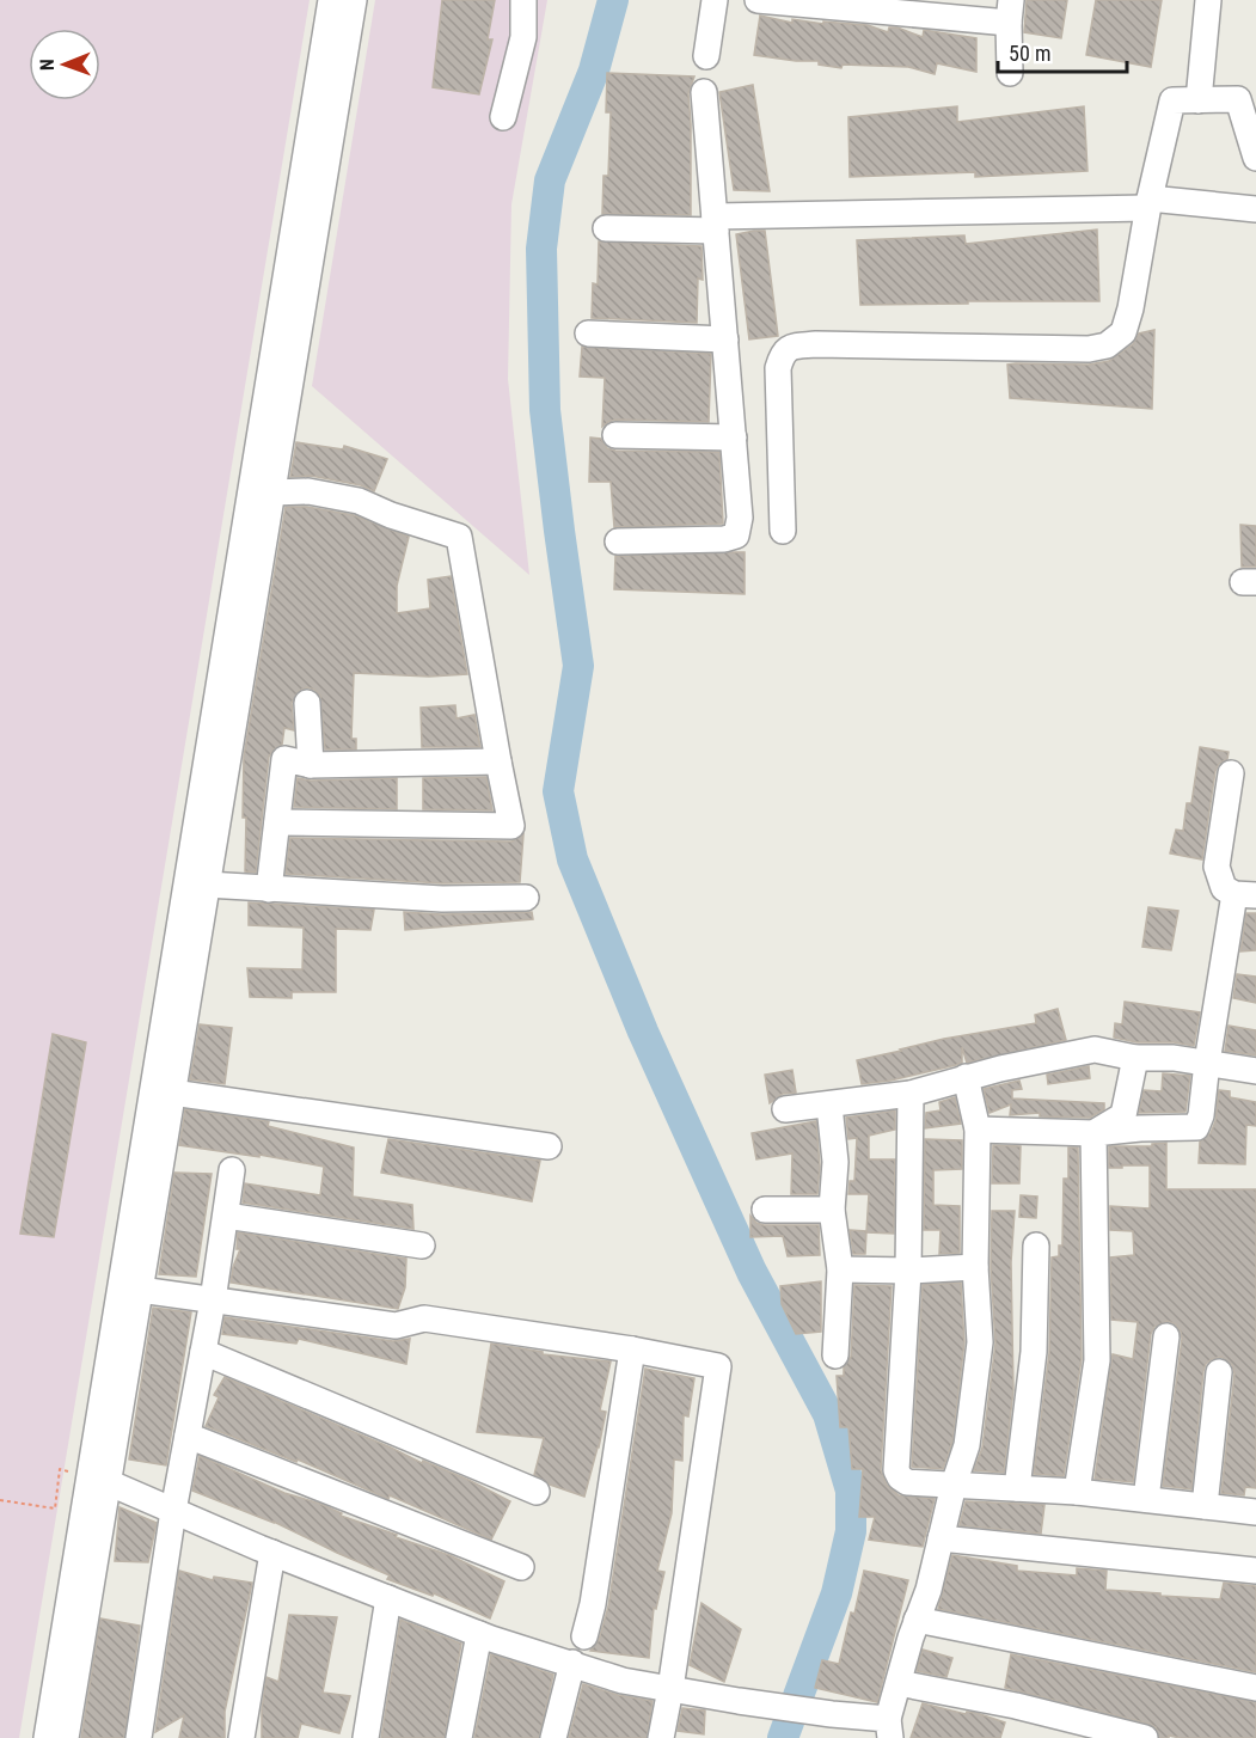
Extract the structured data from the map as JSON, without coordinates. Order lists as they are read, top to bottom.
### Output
{
  "scale_bar": "50 m",
  "north": "left"
}
